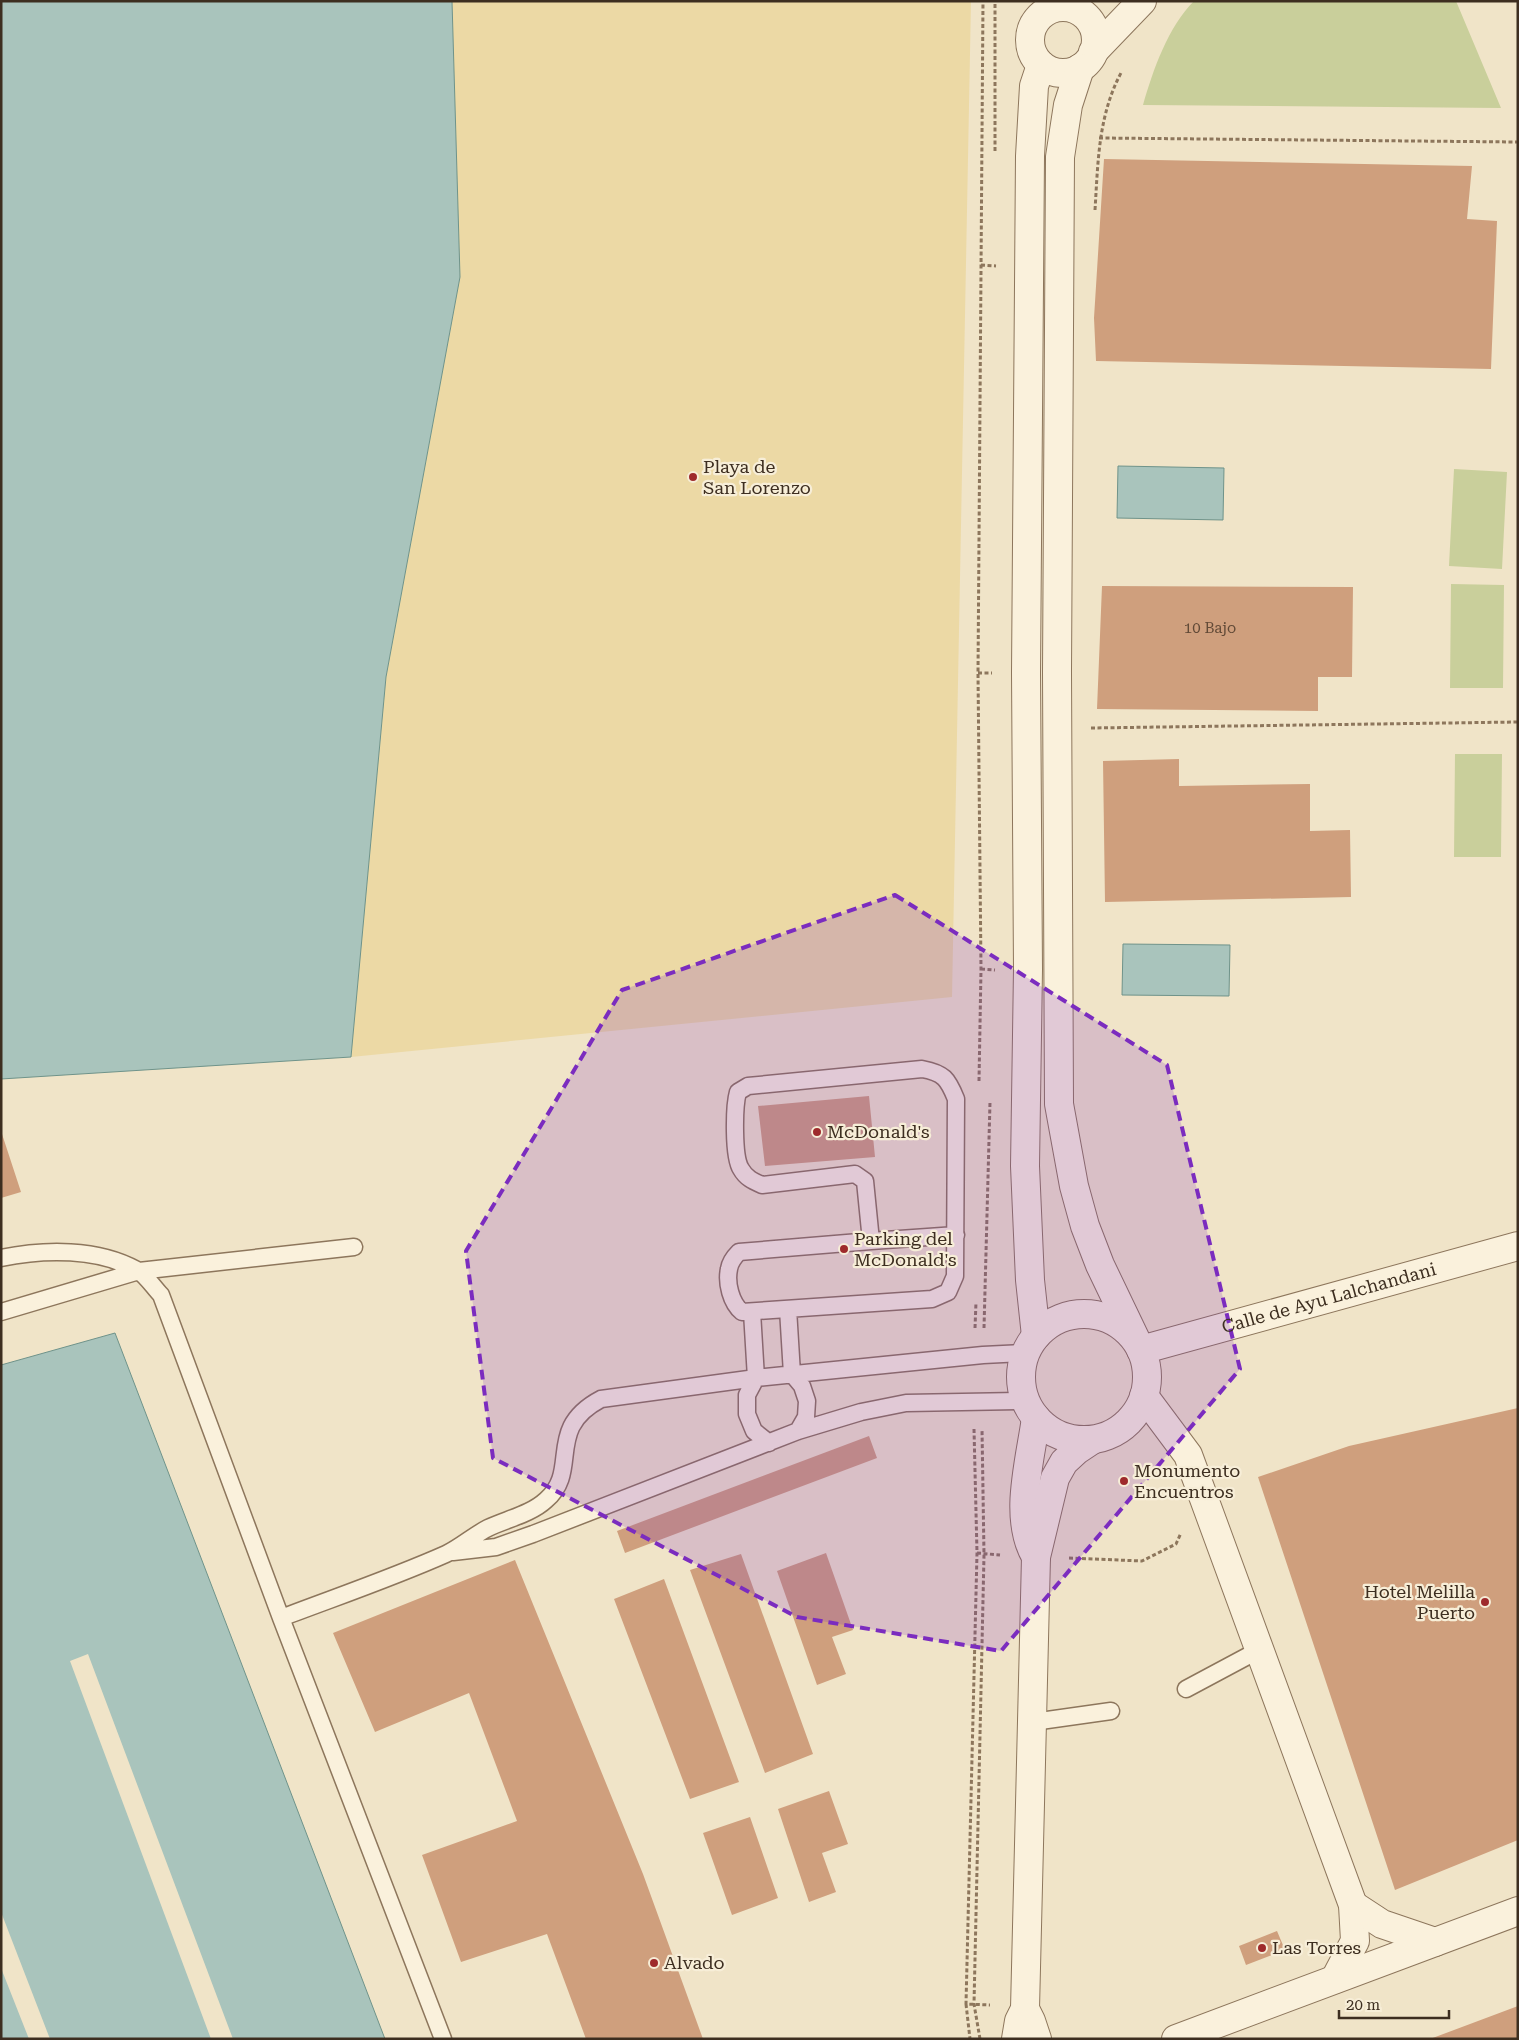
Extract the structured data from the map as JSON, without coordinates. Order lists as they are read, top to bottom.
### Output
{
  "streets": {
    "street": ["Calle de Ayu Lalchandani"]
  },
  "places": [
    "Playa de San Lorenzo",
    "McDonald's",
    "Parking del McDonald's",
    "Monumento Encuentros",
    "Hotel Melilla Puerto",
    "Las Torres",
    "Alvado"
  ],
  "house_numbers": ["10 Bajo"],
  "scale_bar": "20 m"
}
